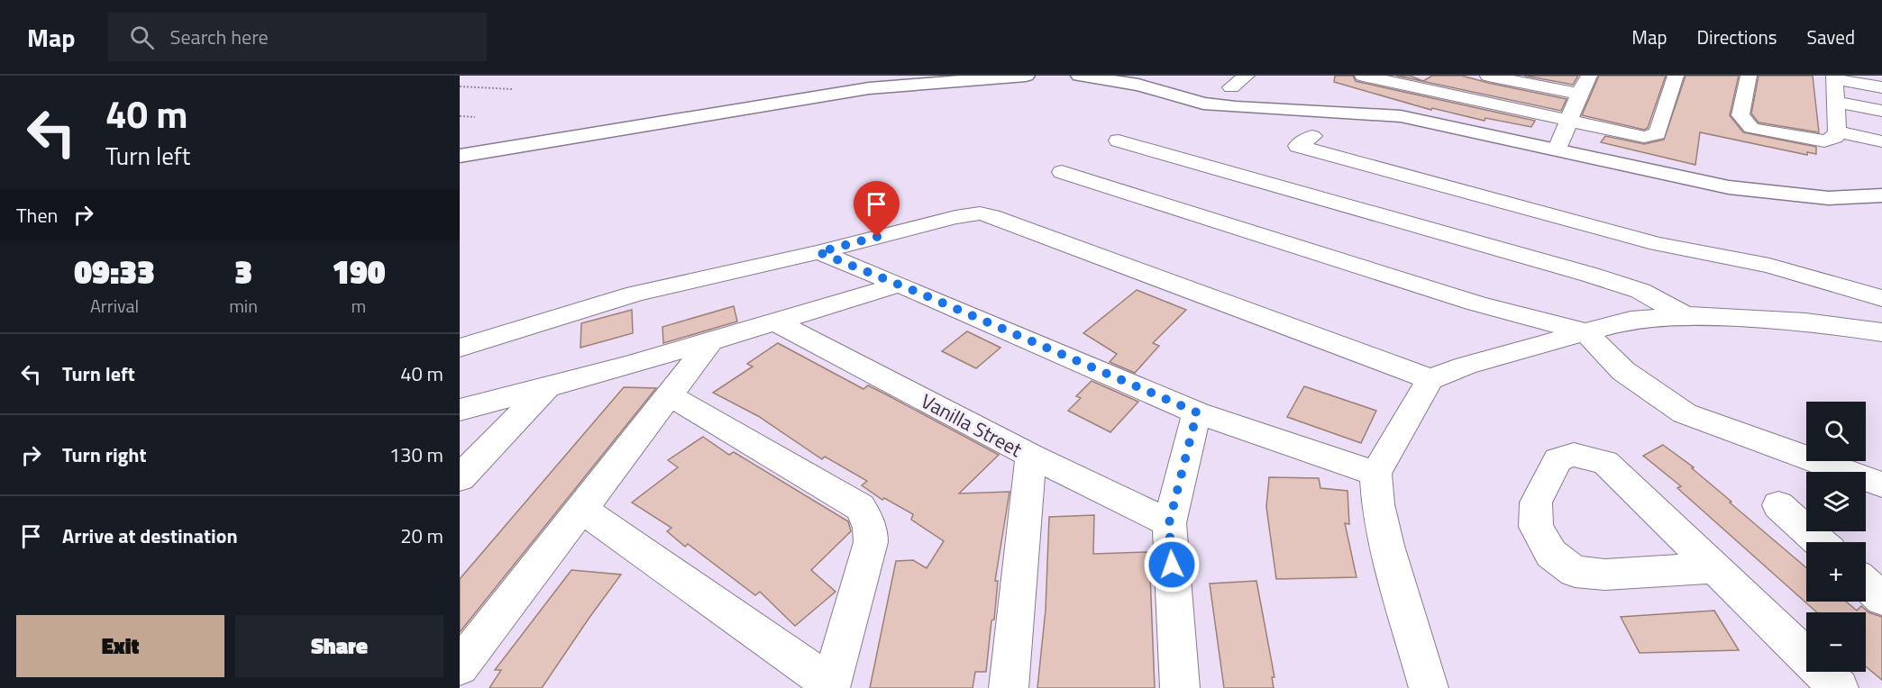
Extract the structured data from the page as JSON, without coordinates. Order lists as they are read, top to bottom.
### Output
{
  "streets": {
    "street": ["Vanilla Street"]
  },
  "page": {
    "header": "Map",
    "search": "Search here",
    "nav": ["Map", "Directions", "Saved"],
    "turn": ["40 m", "Turn left"],
    "then": "Then",
    "eta": [
      "09:33",
      "Arrival",
      "3",
      "min",
      "190",
      "m"
    ],
    "list": [
      {
        "name": "Turn left",
        "value": "40 m"
      },
      {
        "name": "Turn right",
        "value": "130 m"
      },
      {
        "name": "Arrive at destination",
        "value": "20 m"
      }
    ],
    "map_buttons": ["+", "−"],
    "buttons": ["Exit", "Share"]
  }
}
